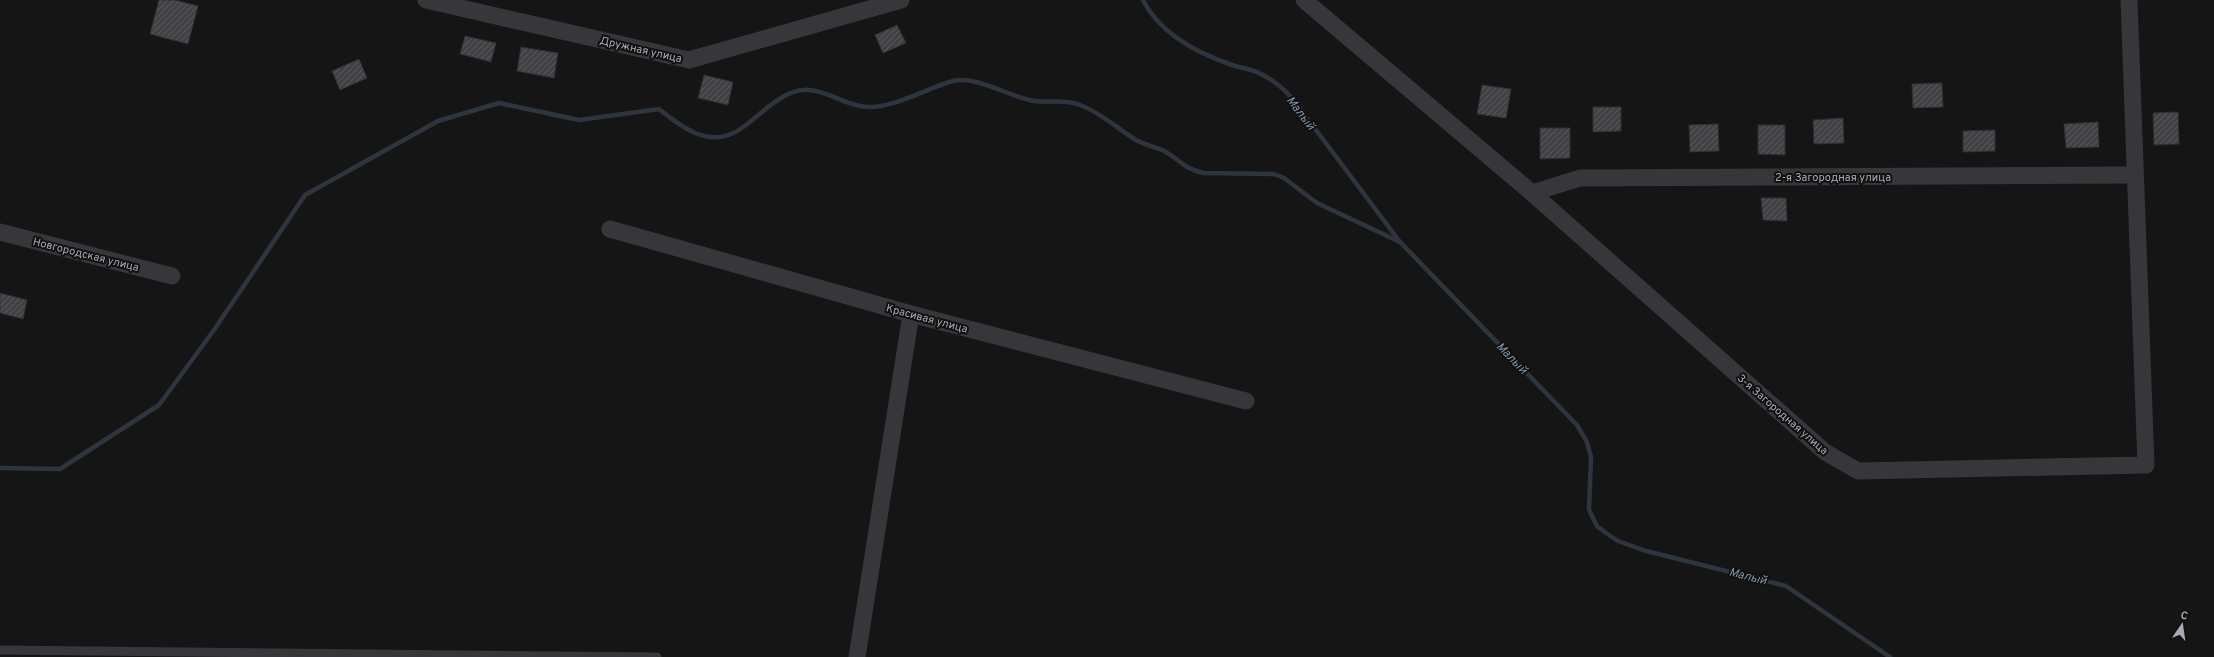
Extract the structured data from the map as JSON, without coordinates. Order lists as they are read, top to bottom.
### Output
{
  "streets": {
    "street": [
      "Дружная улица",
      "2-я Загородная улица",
      "Новгородская улица",
      "Красивая улица",
      "3-я Загородная улица"
    ]
  },
  "crossings": [
    ["2-я Загородная улица", "3-я Загородная улица"]
  ],
  "water": ["Малый"],
  "north": "top"
}
